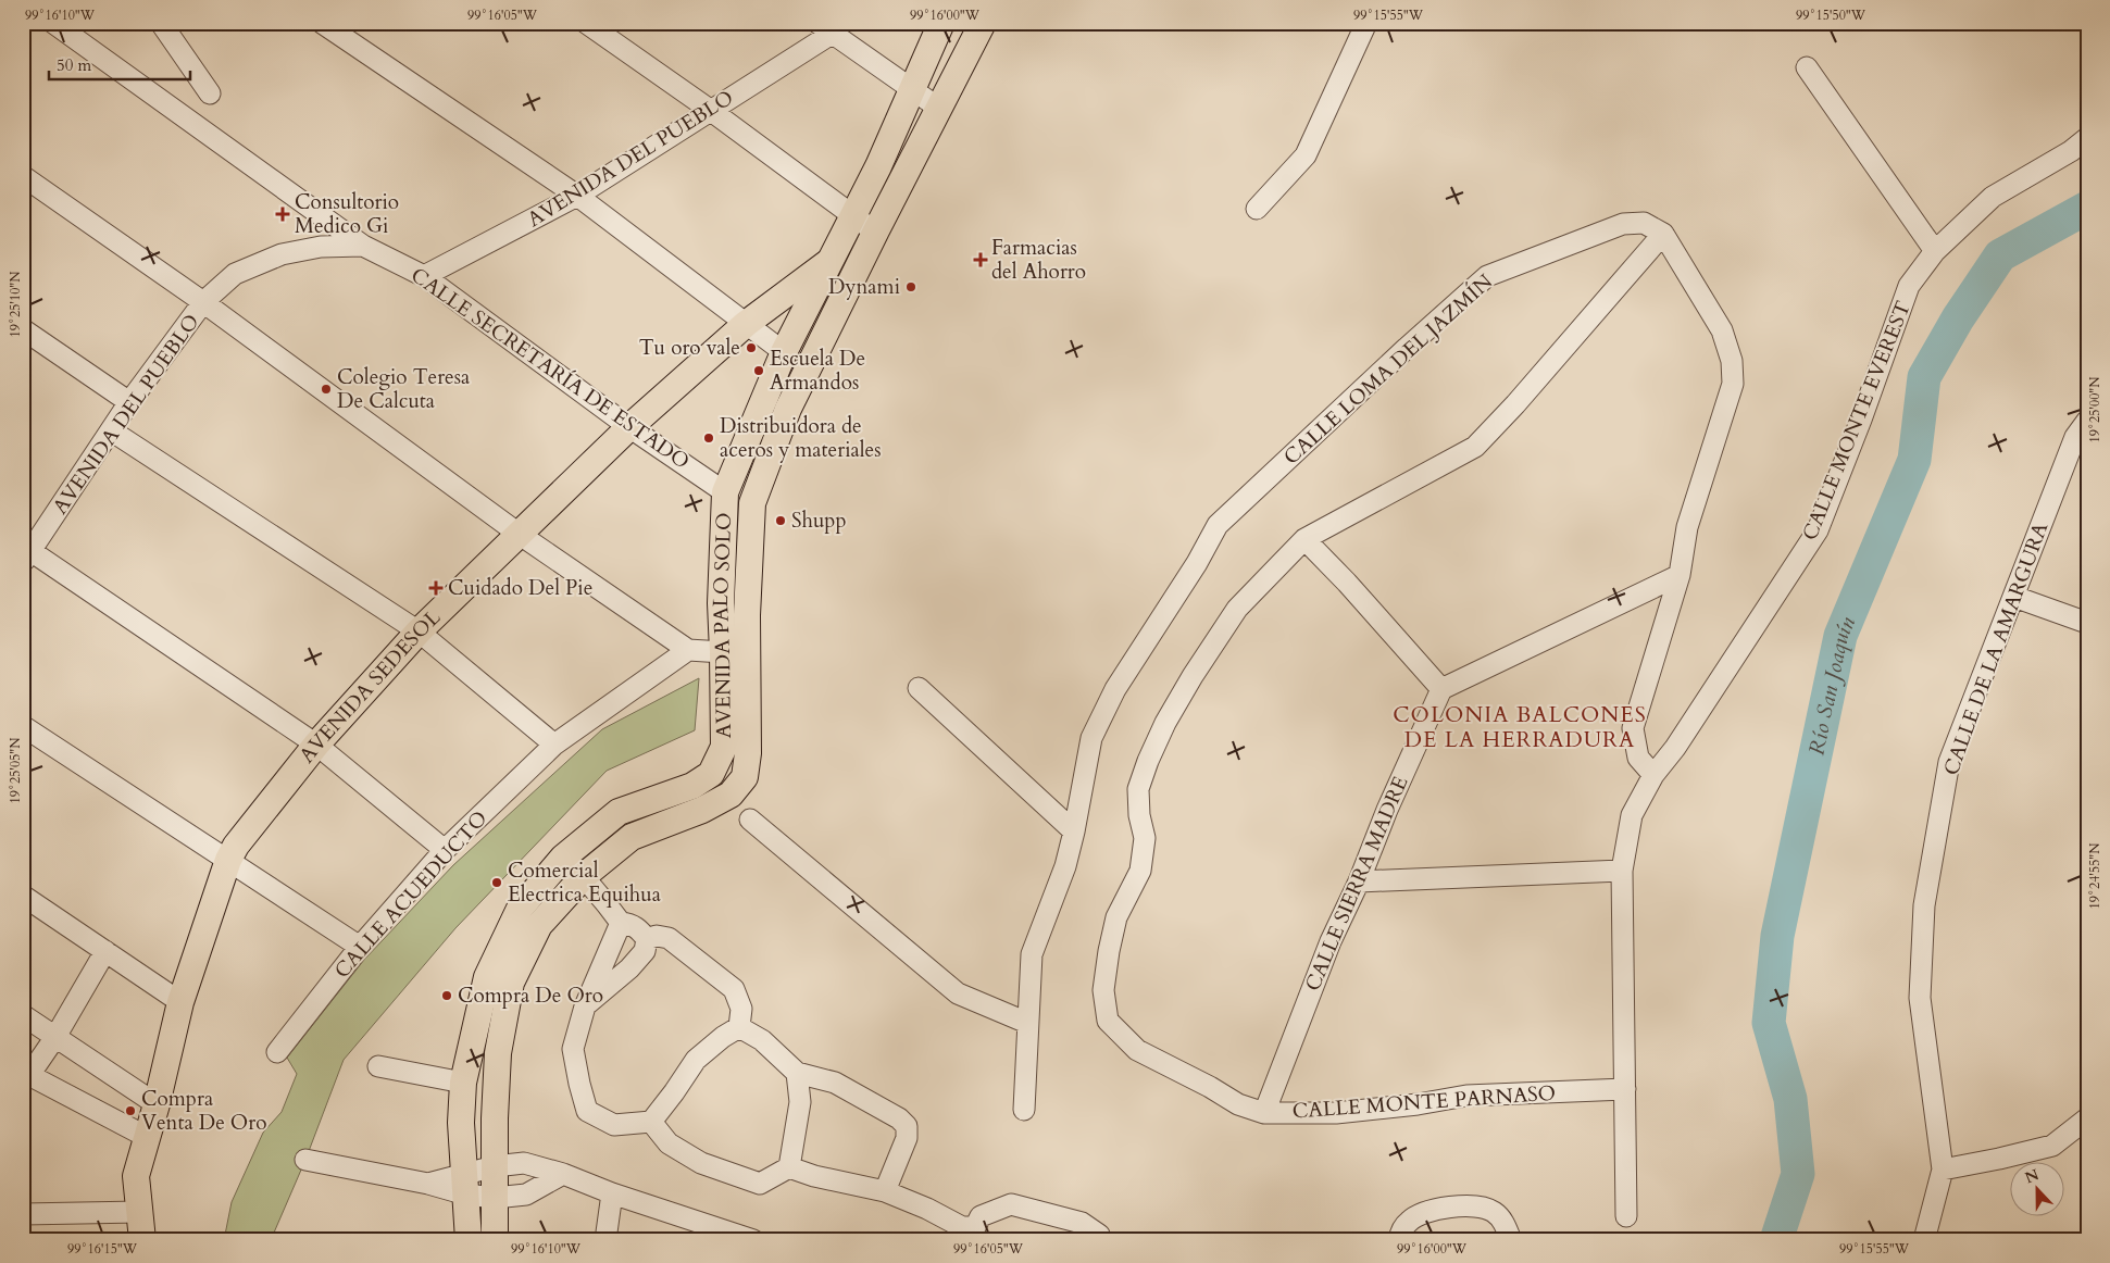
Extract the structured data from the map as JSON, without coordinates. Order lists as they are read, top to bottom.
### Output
{
  "streets": {
    "main road": ["AVENIDA PALO SOLO", "AVENIDA SEDESOL"],
    "street": [
      "AVENIDA DEL PUEBLO",
      "CALLE SECRETARÍA DE ESTADO",
      "CALLE LOMA DEL JAZMÍN",
      "CALLE MONTE EVEREST",
      "CALLE DE LA AMARGURA",
      "CALLE SIERRA MADRE",
      "CALLE ACUEDUCTO",
      "CALLE MONTE PARNASO"
    ]
  },
  "crossings": [
    ["AVENIDA DEL PUEBLO", "CALLE SECRETARÍA DE ESTADO"],
    ["CALLE SECRETARÍA DE ESTADO", "AVENIDA PALO SOLO"],
    ["CALLE SECRETARÍA DE ESTADO", "AVENIDA SEDESOL"],
    ["CALLE LOMA DEL JAZMÍN", "CALLE MONTE PARNASO"],
    ["AVENIDA PALO SOLO", "AVENIDA SEDESOL"],
    ["CALLE SIERRA MADRE", "CALLE MONTE PARNASO"]
  ],
  "districts": ["COLONIA BALCONES DE LA HERRADURA"],
  "water": ["Río San Joaquín"],
  "places": {
    "health": ["Consultorio Medico Gi", "Farmacias del Ahorro", "Cuidado Del Pie"],
    "other": [
      "Dynami",
      "Tu oro vale",
      "Escuela De Armandos",
      "Colegio Teresa De Calcuta",
      "Distribuidora de aceros y materiales",
      "Shupp",
      "Comercial Electrica Equihua",
      "Compra De Oro",
      "Compra Venta De Oro"
    ]
  },
  "scale_bar": "50 m",
  "north": "top",
  "coordinates": [
    "99°16'10\"W",
    "99°16'05\"W",
    "99°16'00\"W",
    "99°15'55\"W",
    "99°15'50\"W",
    "19°25'10\"N",
    "19°25'00\"N",
    "19°25'05\"N",
    "19°24'55\"N",
    "99°16'15\"W"
  ]
}
